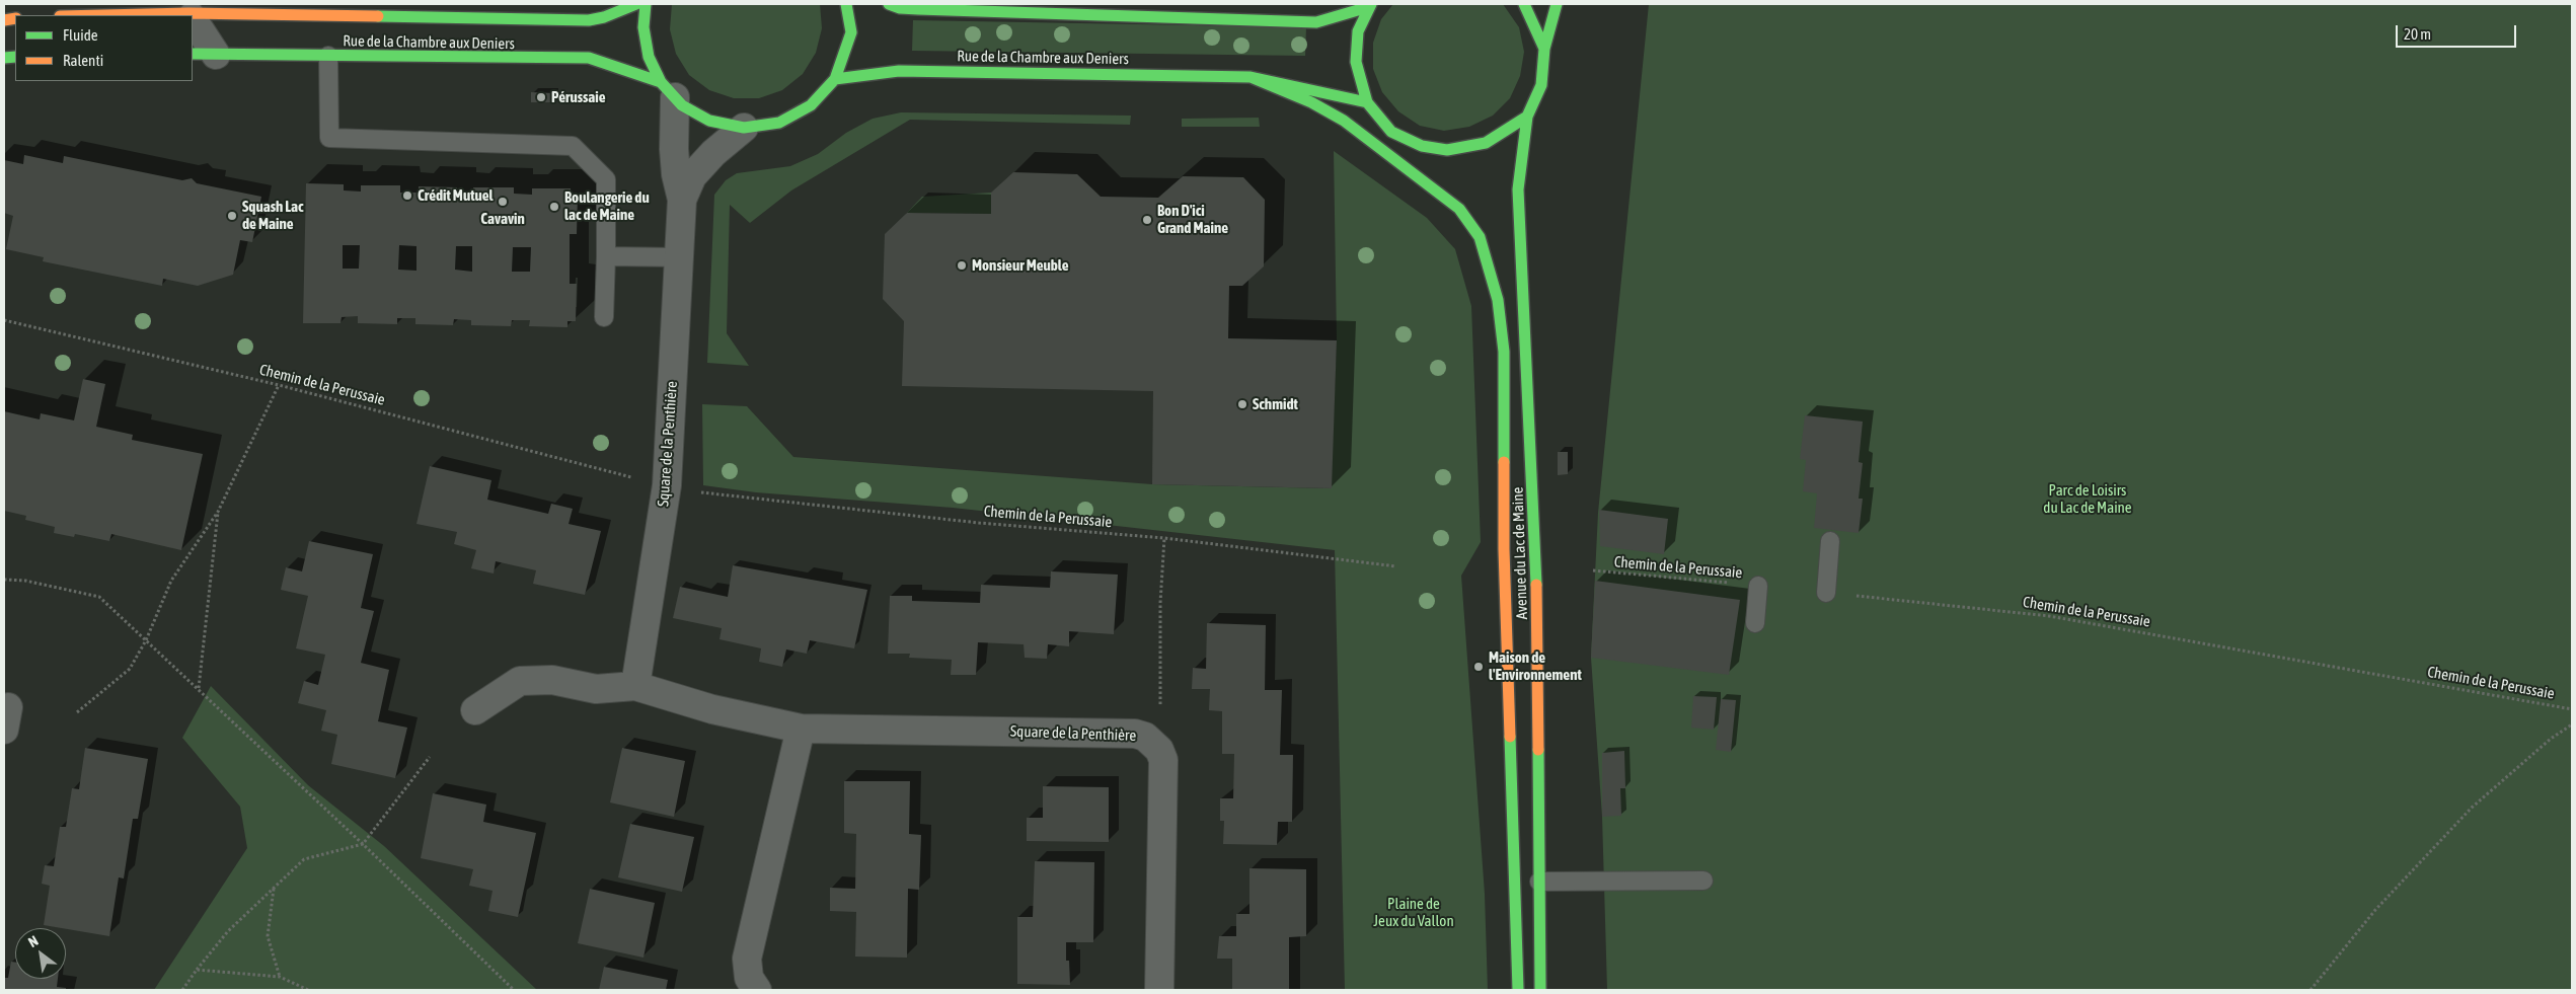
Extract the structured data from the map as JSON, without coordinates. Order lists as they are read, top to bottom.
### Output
{
  "streets": {
    "street": ["Rue de la Chambre aux Deniers", "Square de la Penthière", "Avenue du Lac de Maine"],
    "path": ["Chemin de la Perussaie"]
  },
  "crossings": [
    ["Rue de la Chambre aux Deniers", "Square de la Penthière"],
    ["Rue de la Chambre aux Deniers", "Avenue du Lac de Maine"]
  ],
  "parks": ["Parc de Loisirs du Lac de Maine", "Plaine de Jeux du Vallon"],
  "places": [
    "Pérussaie",
    "Crédit Mutuel",
    "Cavavin",
    "Boulangerie du lac de Maine",
    "Squash Lac de Maine",
    "Bon D'ici Grand Maine",
    "Monsieur Meuble",
    "Schmidt",
    "Maison de l'Environnement"
  ],
  "legend": ["Fluide", "Ralenti"],
  "scale_bar": "20 m",
  "north": "top left"
}
